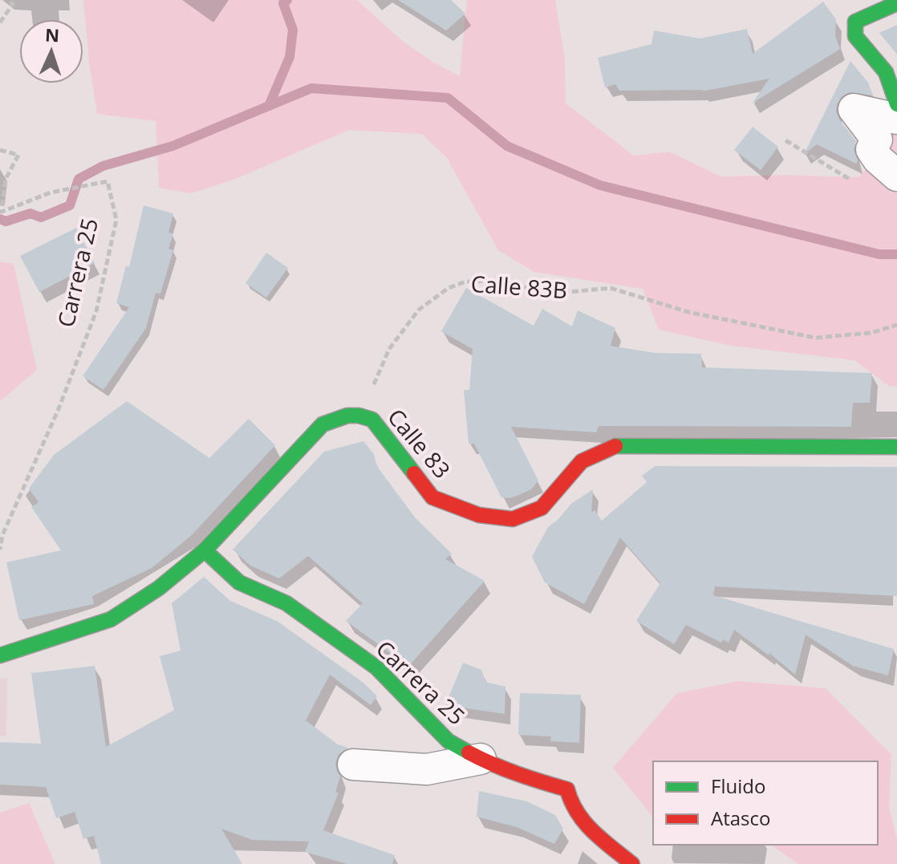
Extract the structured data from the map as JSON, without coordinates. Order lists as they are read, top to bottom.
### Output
{
  "streets": {
    "street": ["Carrera 25", "Calle 83"],
    "path": ["Calle 83B"]
  },
  "crossings": [
    ["Carrera 25", "Calle 83"],
    ["Calle 83B", "Calle 83"]
  ],
  "legend": ["Fluido", "Atasco"],
  "north": "top"
}
